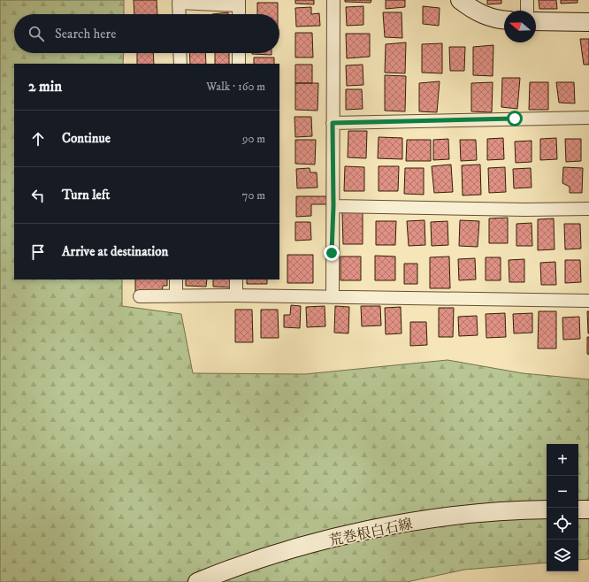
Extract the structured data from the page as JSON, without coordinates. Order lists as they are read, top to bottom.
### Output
{
  "streets": {
    "street": ["荒巻根白石線"]
  },
  "north": "left",
  "page": {
    "search": "Search here",
    "heading": ["2 min", "Walk · 160 m"],
    "list": [
      ["Continue", "90 m"],
      ["Turn left", "70 m"],
      "Arrive at destination"
    ],
    "map_buttons": ["+", "−"]
  }
}
